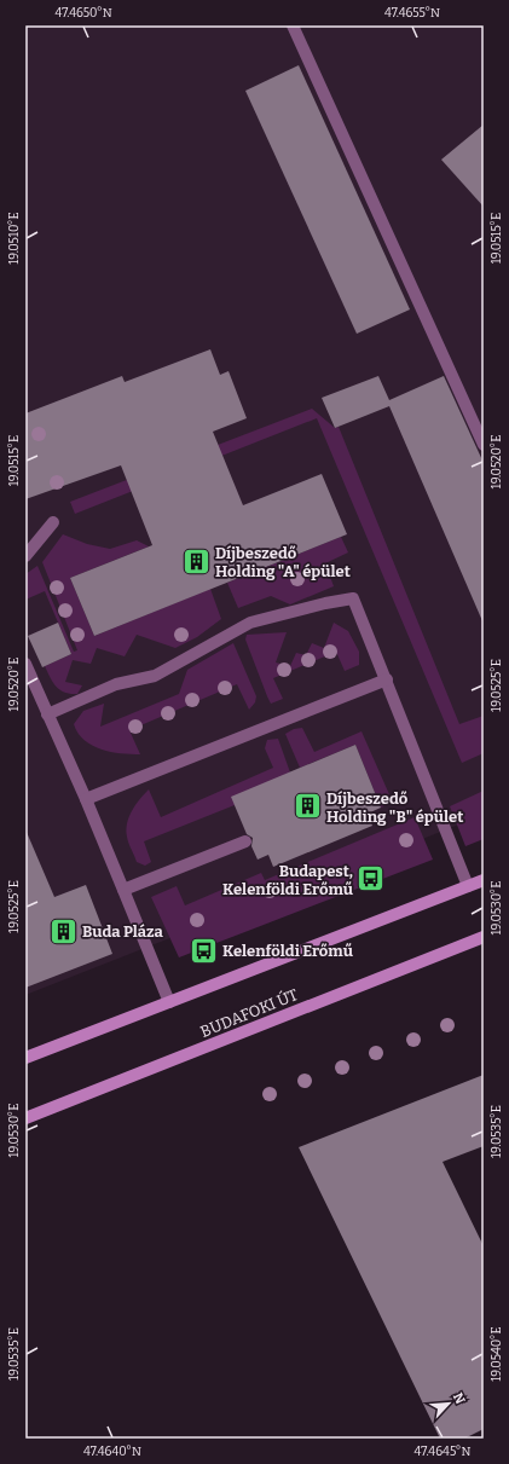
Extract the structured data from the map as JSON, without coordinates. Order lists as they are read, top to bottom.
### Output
{
  "streets": {
    "main road": ["BUDAFOKI ÚT"]
  },
  "places": {
    "building": ["Díjbeszedő Holding \"A\" épület", "Díjbeszedő Holding \"B\" épület", "Buda Pláza"],
    "bus stop": ["Budapest, Kelenföldi Erőmű", "Kelenföldi Erőmű"]
  },
  "north": "top right",
  "coordinates": [
    "47.4650°N",
    "47.4655°N",
    "19.0510°E",
    "19.0515°E",
    "19.0520°E",
    "19.0525°E",
    "19.0530°E",
    "19.0535°E",
    "19.0540°E",
    "47.4640°N",
    "47.4645°N"
  ]
}
